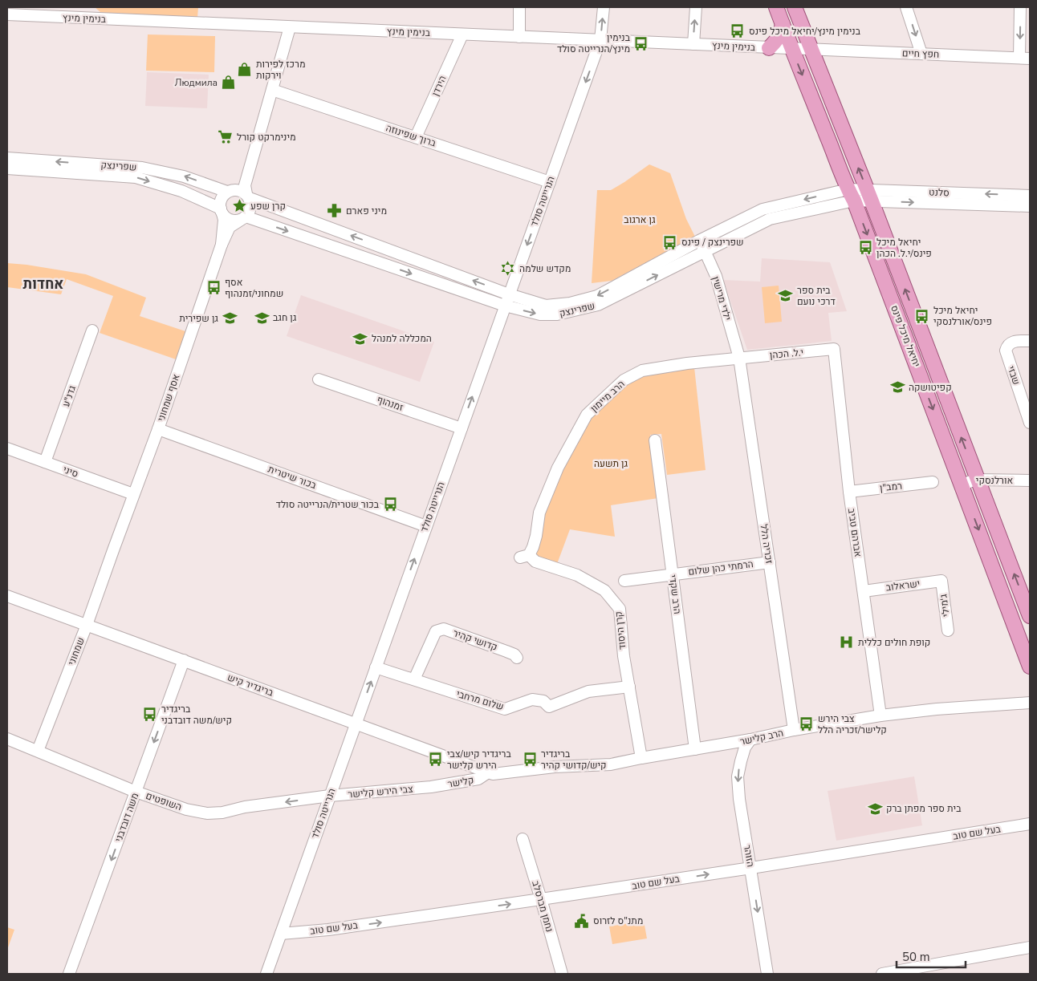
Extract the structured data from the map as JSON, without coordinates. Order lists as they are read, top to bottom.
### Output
{
  "streets": {
    "main road": ["יחיאל מיכל פינס"],
    "street": [
      "בנימין מינץ",
      "חפץ חיים",
      "הירדן",
      "ברוך שפינוזה",
      "שפרינצק",
      "סלנט",
      "הנרייטה סולד",
      "ילדי מרישין",
      "י.ל. הכהן",
      "שבזי",
      "גדנ\"ע",
      "הרב מיימון",
      "אסף שמחוני",
      "זמנהוף",
      "סיני",
      "בכור שיטרית",
      "אורלנסקי",
      "רמב\"ן",
      "אברהם טביב",
      "זכריה הלל",
      "הרמתי כהן שלום",
      "ישראלוב",
      "הרב שקדי",
      "ג'מילי",
      "קרן היסוד",
      "קדושי קהיר",
      "שמחוני",
      "בריגדיר קיש",
      "שלום מרחבי",
      "הרב קלישר",
      "קלישר",
      "צבי הירש קלישר",
      "השופטים",
      "משה דובדבני",
      "בעל שם טוב",
      "הזוהר",
      "נחמן מברסלב"
    ]
  },
  "crossings": [
    ["בנימין מינץ", "חפץ חיים"],
    ["בנימין מינץ", "הירדן"],
    ["בנימין מינץ", "הנרייטה סולד"],
    ["בנימין מינץ", "יחיאל מיכל פינס"],
    ["חפץ חיים", "יחיאל מיכל פינס"],
    ["הירדן", "ברוך שפינוזה"],
    ["ברוך שפינוזה", "הנרייטה סולד"],
    ["שפרינצק", "סלנט"],
    ["שפרינצק", "הנרייטה סולד"],
    ["שפרינצק", "ילדי מרישין"],
    ["שפרינצק", "יחיאל מיכל פינס"],
    ["שפרינצק", "אסף שמחוני"],
    ["סלנט", "יחיאל מיכל פינס"],
    ["הנרייטה סולד", "זמנהוף"],
    ["הנרייטה סולד", "בכור שיטרית"],
    ["הנרייטה סולד", "בריגדיר קיש"],
    ["הנרייטה סולד", "שלום מרחבי"],
    ["הנרייטה סולד", "צבי הירש קלישר"],
    ["הנרייטה סולד", "השופטים"],
    ["הנרייטה סולד", "בעל שם טוב"],
    ["ילדי מרישין", "י.ל. הכהן"],
    ["ילדי מרישין", "הרב מיימון"],
    ["ילדי מרישין", "זכריה הלל"],
    ["יחיאל מיכל פינס", "אורלנסקי"],
    ["י.ל. הכהן", "הרב מיימון"],
    ["י.ל. הכהן", "אברהם טביב"],
    ["י.ל. הכהן", "זכריה הלל"],
    ["גדנ\"ע", "סיני"],
    ["הרב מיימון", "זכריה הלל"],
    ["הרב מיימון", "קרן היסוד"],
    ["אסף שמחוני", "סיני"],
    ["אסף שמחוני", "בכור שיטרית"],
    ["אסף שמחוני", "שמחוני"],
    ["רמב\"ן", "אברהם טביב"],
    ["אברהם טביב", "ישראלוב"],
    ["אברהם טביב", "הרב קלישר"],
    ["זכריה הלל", "הרמתי כהן שלום"],
    ["זכריה הלל", "הרב קלישר"],
    ["הרמתי כהן שלום", "הרב שקדי"],
    ["ישראלוב", "ג'מילי"],
    ["הרב שקדי", "הרב קלישר"],
    ["קרן היסוד", "שלום מרחבי"],
    ["קרן היסוד", "הרב קלישר"],
    ["קדושי קהיר", "שלום מרחבי"],
    ["שמחוני", "בריגדיר קיש"],
    ["שמחוני", "השופטים"],
    ["בריגדיר קיש", "הרב קלישר"],
    ["בריגדיר קיש", "קלישר"],
    ["בריגדיר קיש", "משה דובדבני"],
    ["הרב קלישר", "קלישר"],
    ["הרב קלישר", "הזוהר"],
    ["קלישר", "צבי הירש קלישר"],
    ["צבי הירש קלישר", "השופטים"],
    ["השופטים", "משה דובדבני"],
    ["בעל שם טוב", "הזוהר"],
    ["בעל שם טוב", "נחמן מברסלב"]
  ],
  "one_way": [
    "השופטים",
    "משה דובדבני",
    "בעל שם טוב",
    "הזוהר"
  ],
  "districts": ["אחדות"],
  "parks": ["גן ארגוב", "גן תשעה"],
  "places": {
    "bus stop": [
      "בנימין מינץ/יחיאל מיכל פינס",
      "בנימין מינץ/הנרייטה סולד",
      "שפרינצק / פינס",
      "יחיאל מיכל פינס/י.ל. הכהן",
      "אסף שמחוני/זמנהוף",
      "יחיאל מיכל פינס/אורלנסקי",
      "בכור שטרית/הנרייטה סולד",
      "בריגדיר קיש/משה דובדבני",
      "צבי הירש קלישר/זכריה הלל",
      "בריגדיר קיש/צבי הירש קלישר",
      "בריגדיר קיש/קדושי קהיר"
    ],
    "shop": ["מרכז לפירות וירקות", "Людмила"],
    "supermarket": ["מינימרקט קורל"],
    "place": ["קרן שפע"],
    "pharmacy": ["מיני פארם"],
    "synagogue": ["מקדש שלמה"],
    "school or university": [
      "בית ספר דרכי נועם",
      "גן חגב",
      "גן שפירית",
      "המכללה למנהל",
      "קפיטושקה",
      "בית ספר מפתן ברק"
    ],
    "hospital": ["קופת חולים כללית"],
    "public building": ["מתנ\"ס לזרוס"]
  },
  "scale_bar": "50 m"
}
